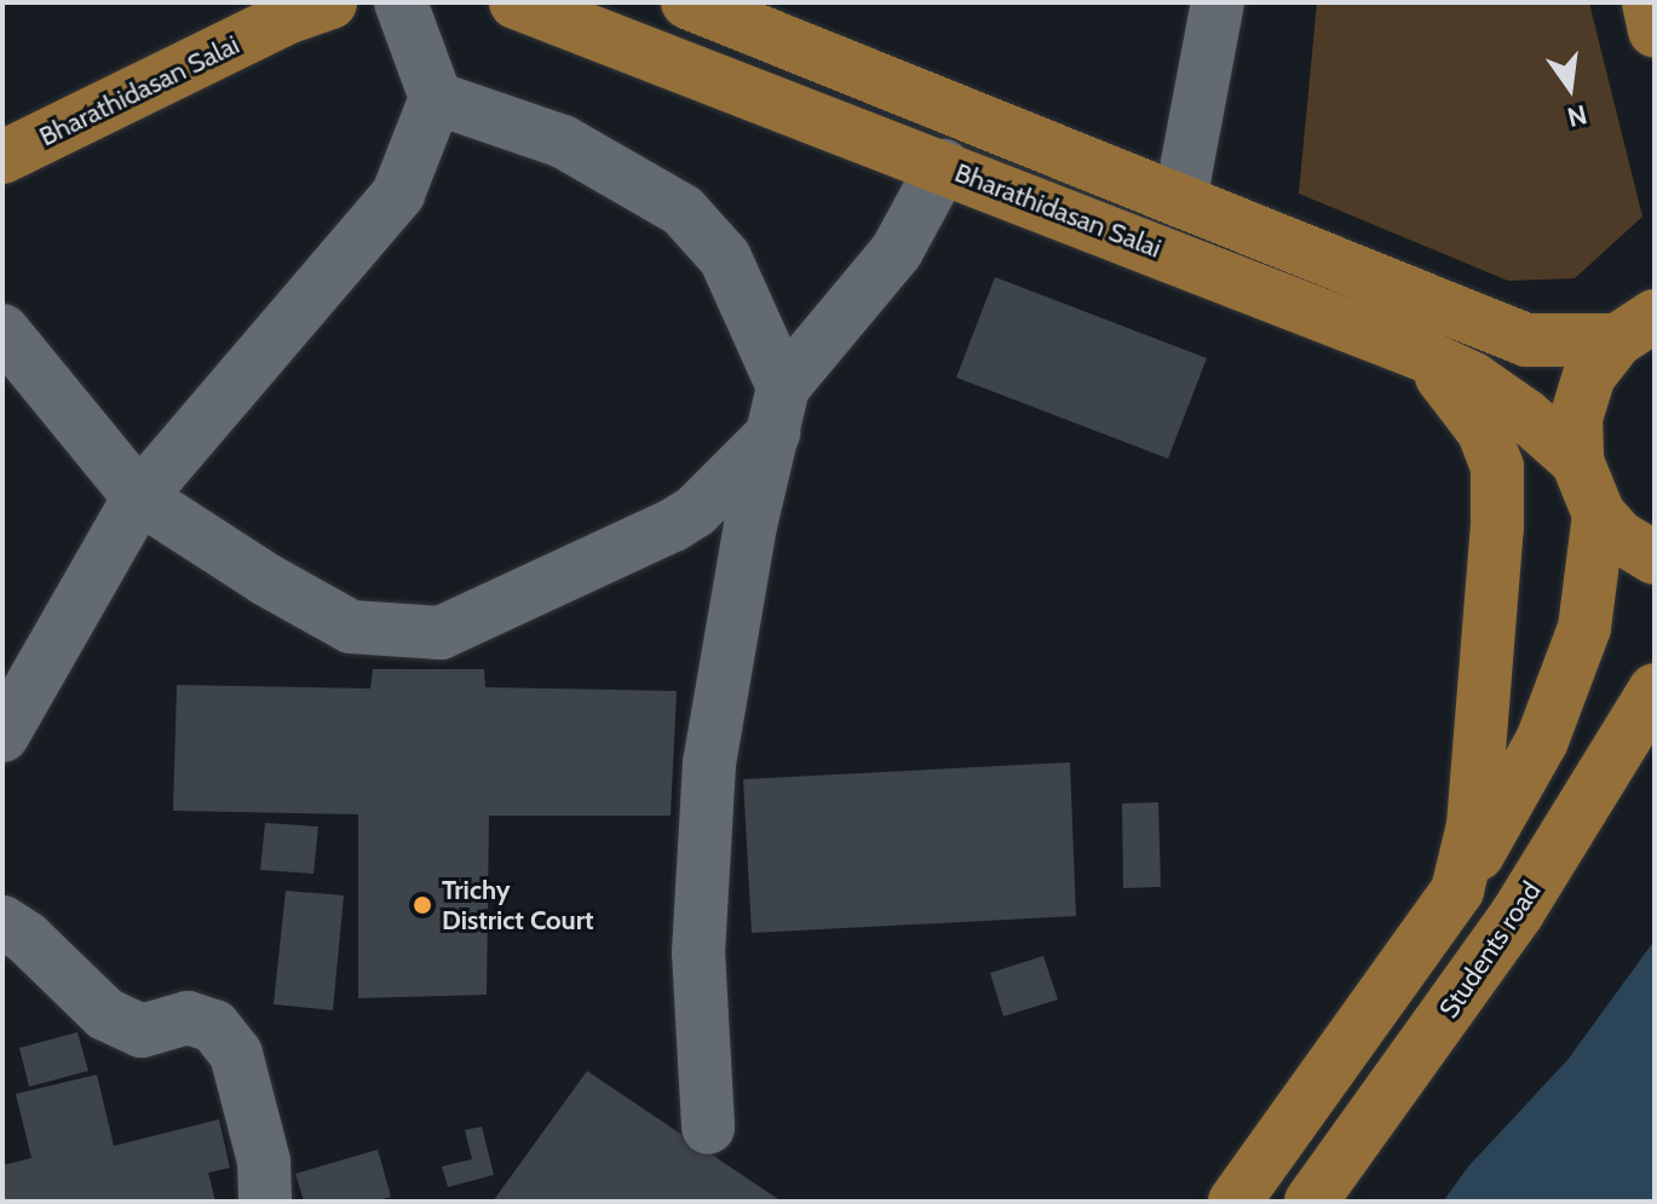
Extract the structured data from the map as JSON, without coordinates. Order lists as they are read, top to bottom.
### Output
{
  "streets": {
    "main road": ["Bharathidasan Salai", "Students road"]
  },
  "places": ["Trichy District Court"],
  "north": "bottom"
}
